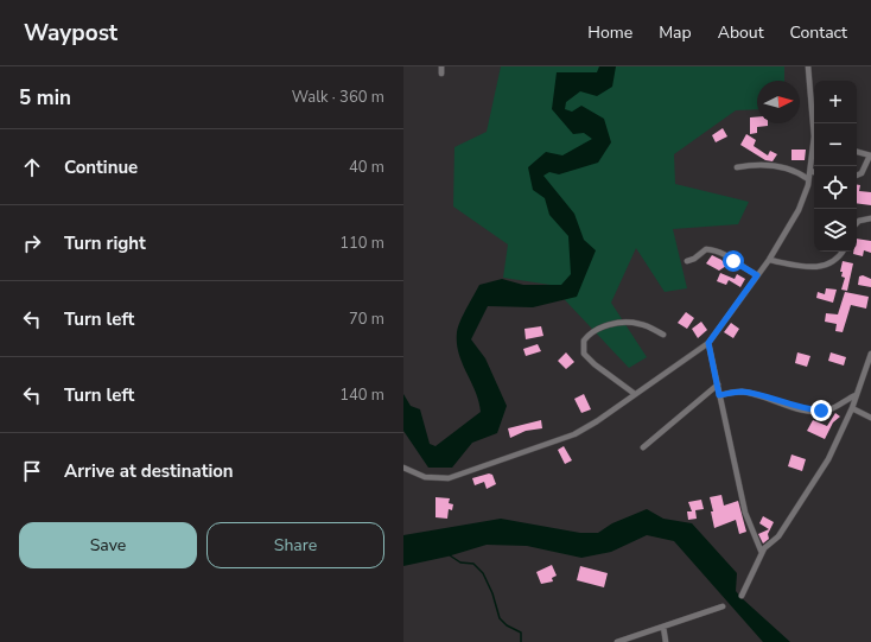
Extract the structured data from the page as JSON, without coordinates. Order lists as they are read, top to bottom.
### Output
{
  "north": "right",
  "page": {
    "header": "Waypost",
    "nav": [
      "Home",
      "Map",
      "About",
      "Contact"
    ],
    "heading": ["5 min", "Walk · 360 m"],
    "map_buttons": ["+", "−"],
    "list": [
      ["Continue", "40 m"],
      ["Turn right", "110 m"],
      ["Turn left", "70 m"],
      ["Turn left", "140 m"],
      "Arrive at destination"
    ],
    "buttons": ["Save", "Share"]
  }
}
